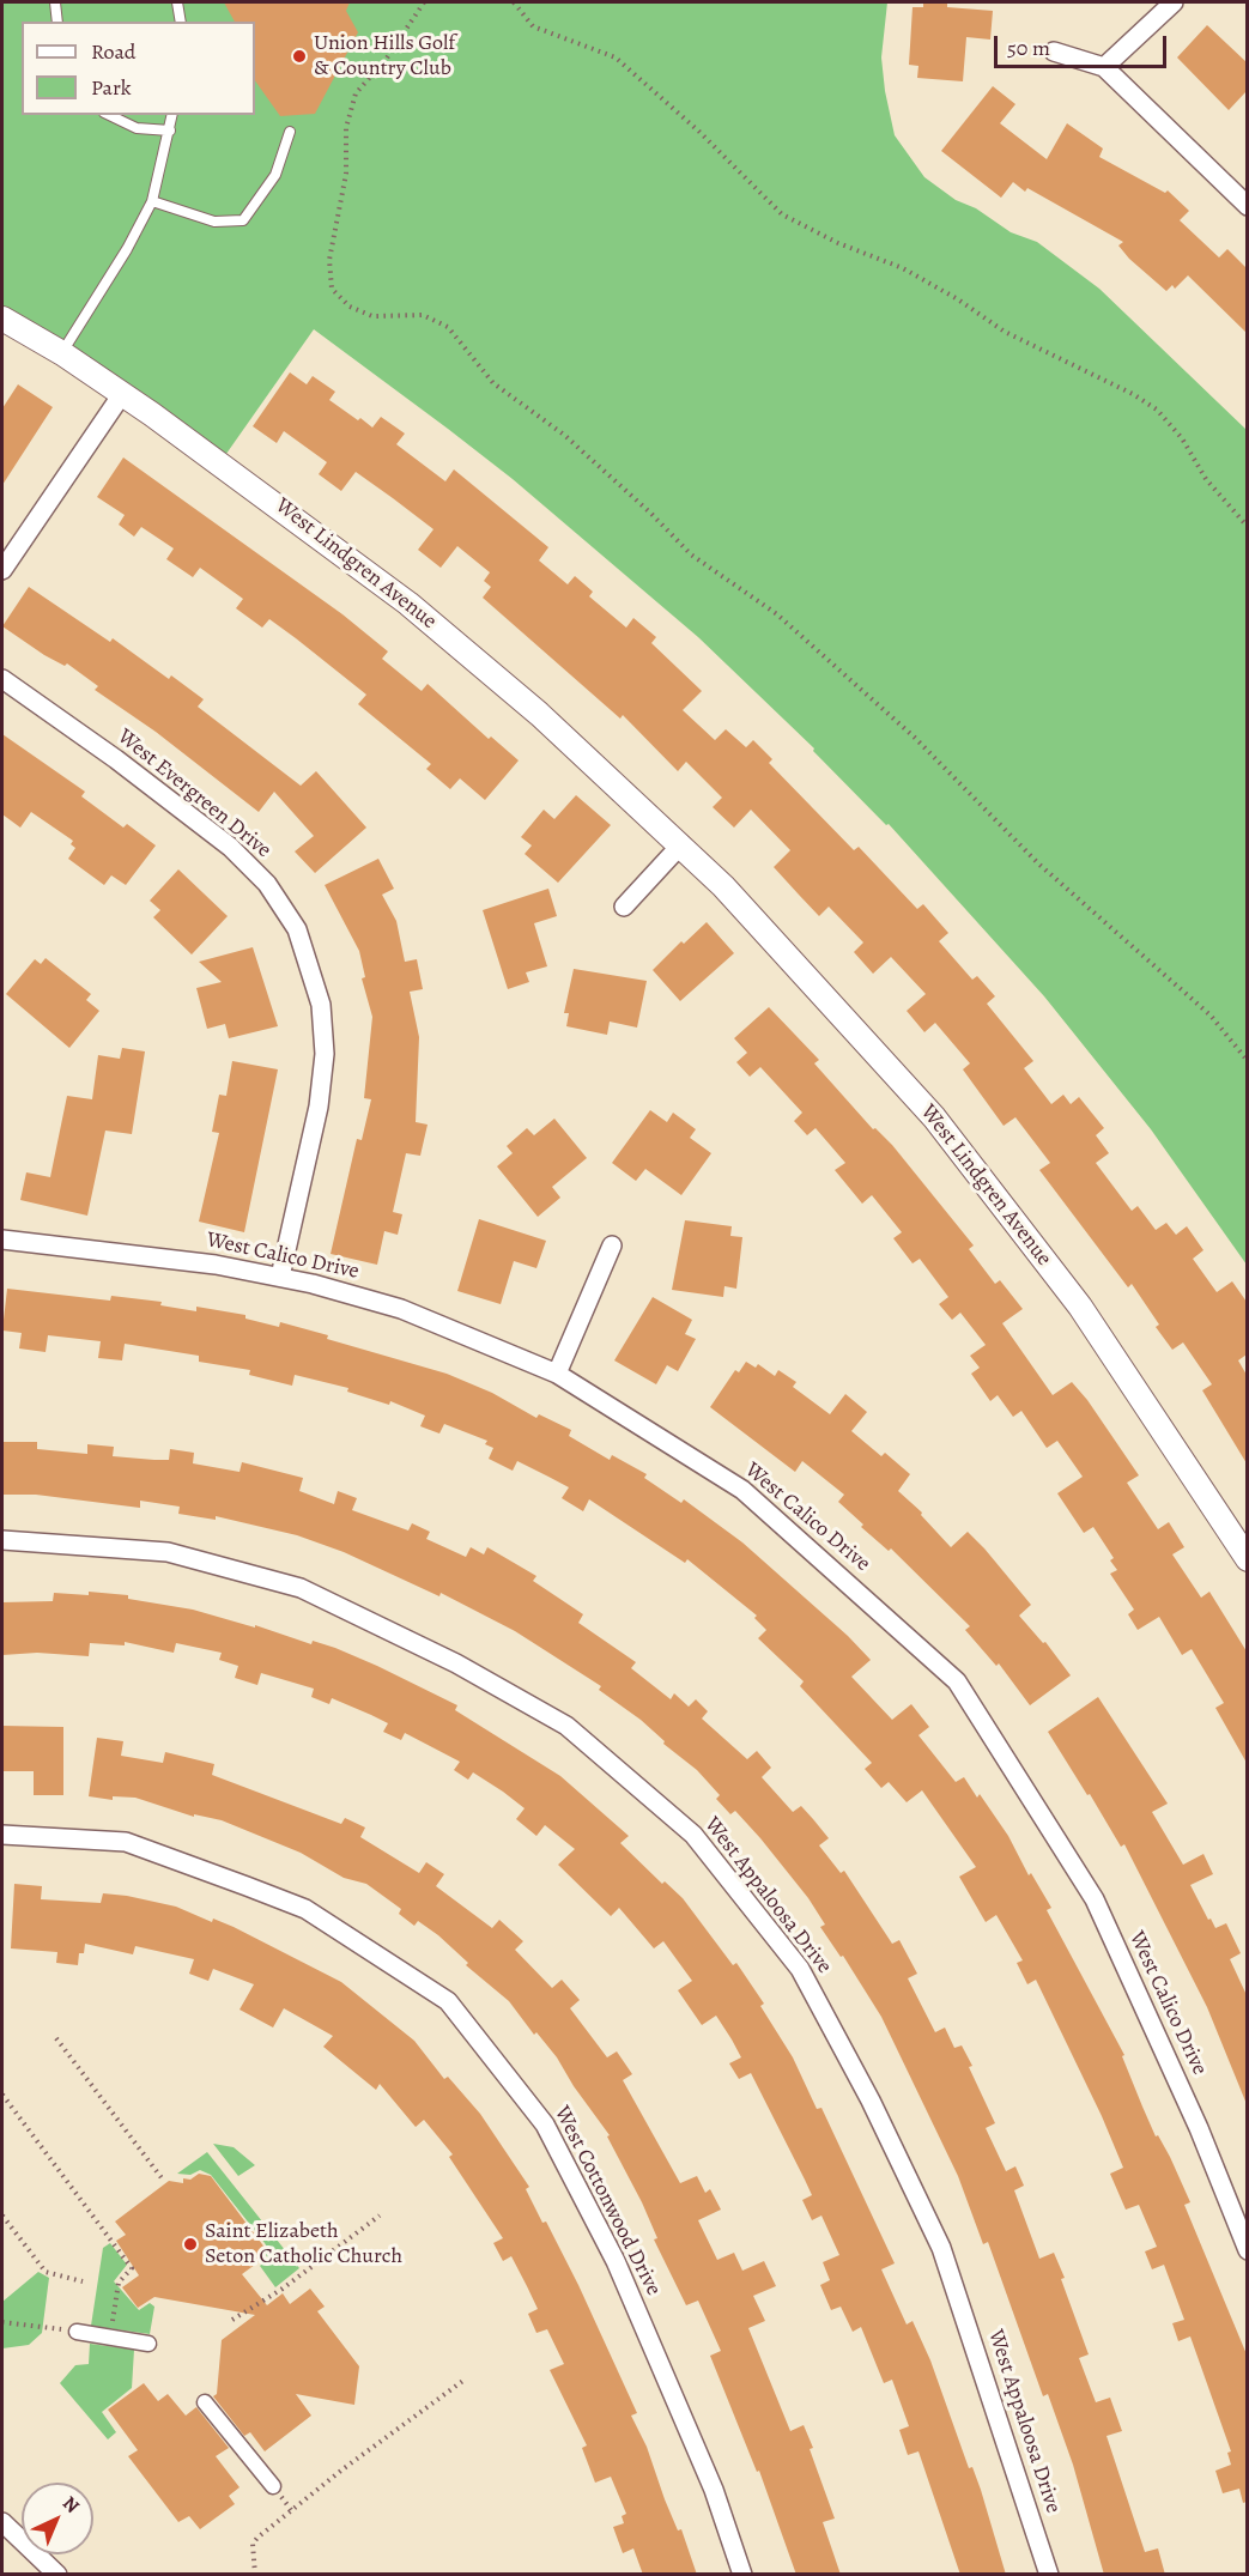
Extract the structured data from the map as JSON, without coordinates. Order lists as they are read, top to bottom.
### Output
{
  "streets": {
    "street": [
      "West Lindgren Avenue",
      "West Evergreen Drive",
      "West Calico Drive",
      "West Appaloosa Drive",
      "West Cottonwood Drive"
    ]
  },
  "crossings": [
    ["West Evergreen Drive", "West Calico Drive"]
  ],
  "places": ["Union Hills Golf & Country Club", "Saint Elizabeth Seton Catholic Church"],
  "legend": ["Road", "Park"],
  "scale_bar": "50 m",
  "north": "top right"
}
